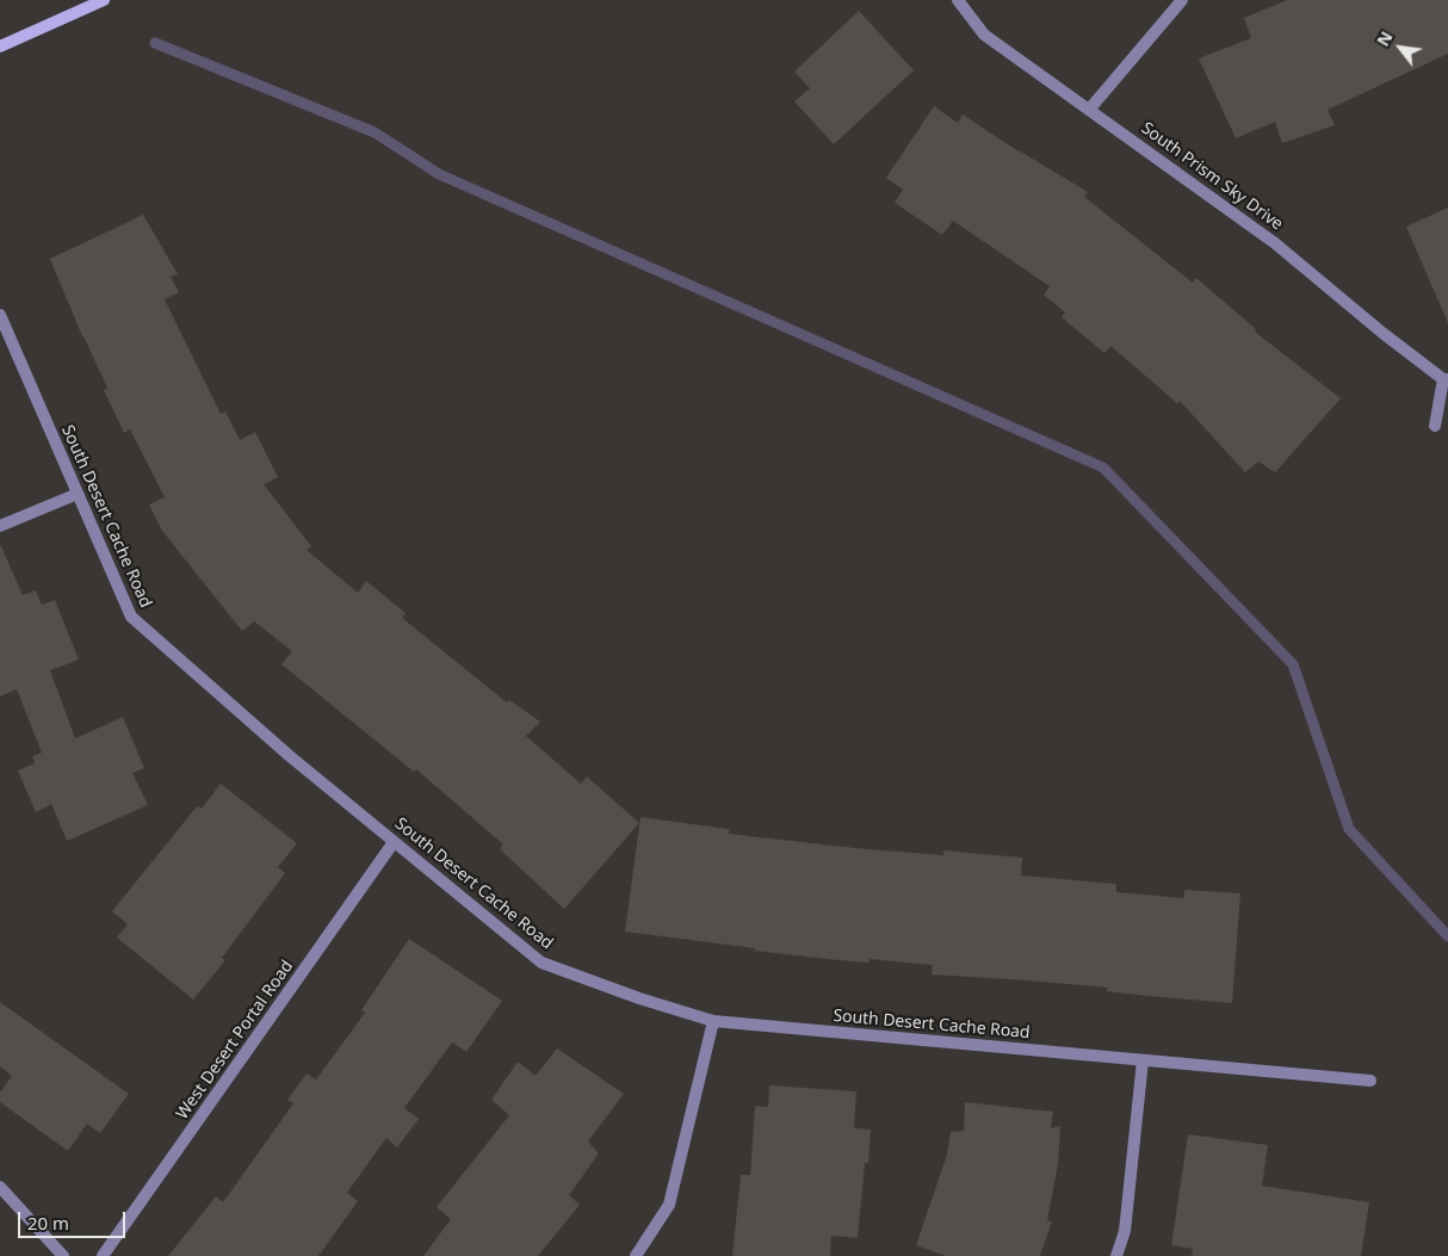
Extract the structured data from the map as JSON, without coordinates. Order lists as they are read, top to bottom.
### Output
{
  "streets": {
    "street": ["South Prism Sky Drive", "South Desert Cache Road", "West Desert Portal Road"]
  },
  "crossings": [
    ["South Desert Cache Road", "West Desert Portal Road"]
  ],
  "scale_bar": "20 m",
  "north": "top left"
}
